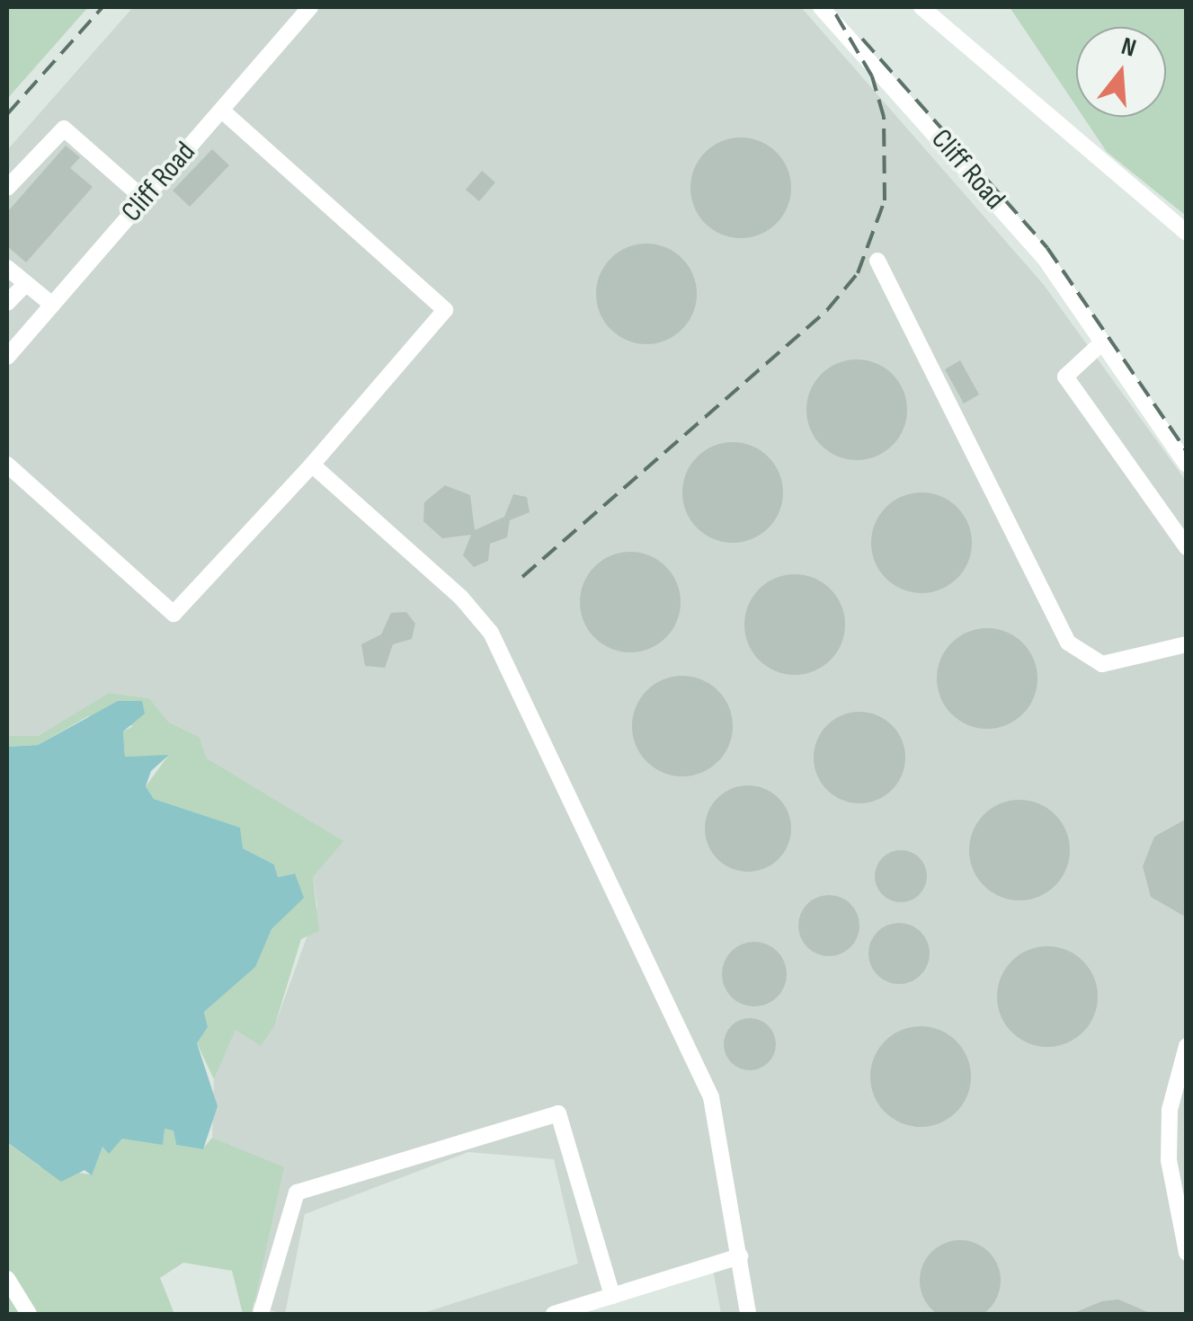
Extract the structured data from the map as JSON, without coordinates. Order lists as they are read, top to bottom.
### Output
{
  "streets": {
    "lane": ["Cliff Road"]
  },
  "north": "top"
}
